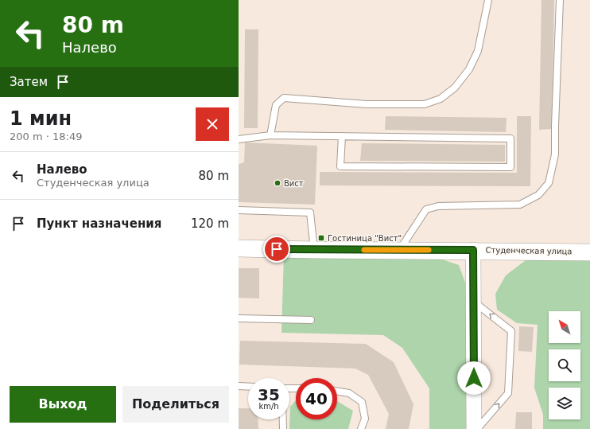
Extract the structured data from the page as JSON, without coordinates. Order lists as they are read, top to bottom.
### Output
{
  "streets": {
    "main road": ["Студенческая улица"]
  },
  "places": {
    "other": ["Вист"],
    "transit": ["Гостиница \"Вист\""]
  },
  "north": "top left",
  "page": {
    "turn": ["80 m", "Налево"],
    "then": "Затем",
    "heading": ["1 мин", "200 m · 18:49"],
    "list": [
      {
        "name": "Налево",
        "note": "Студенческая улица",
        "value": "80 m"
      },
      {
        "name": "Пункт назначения",
        "value": "120 m"
      }
    ],
    "speed": "35 km/h",
    "limit": "40",
    "buttons": ["Выход", "Поделиться"]
  }
}
